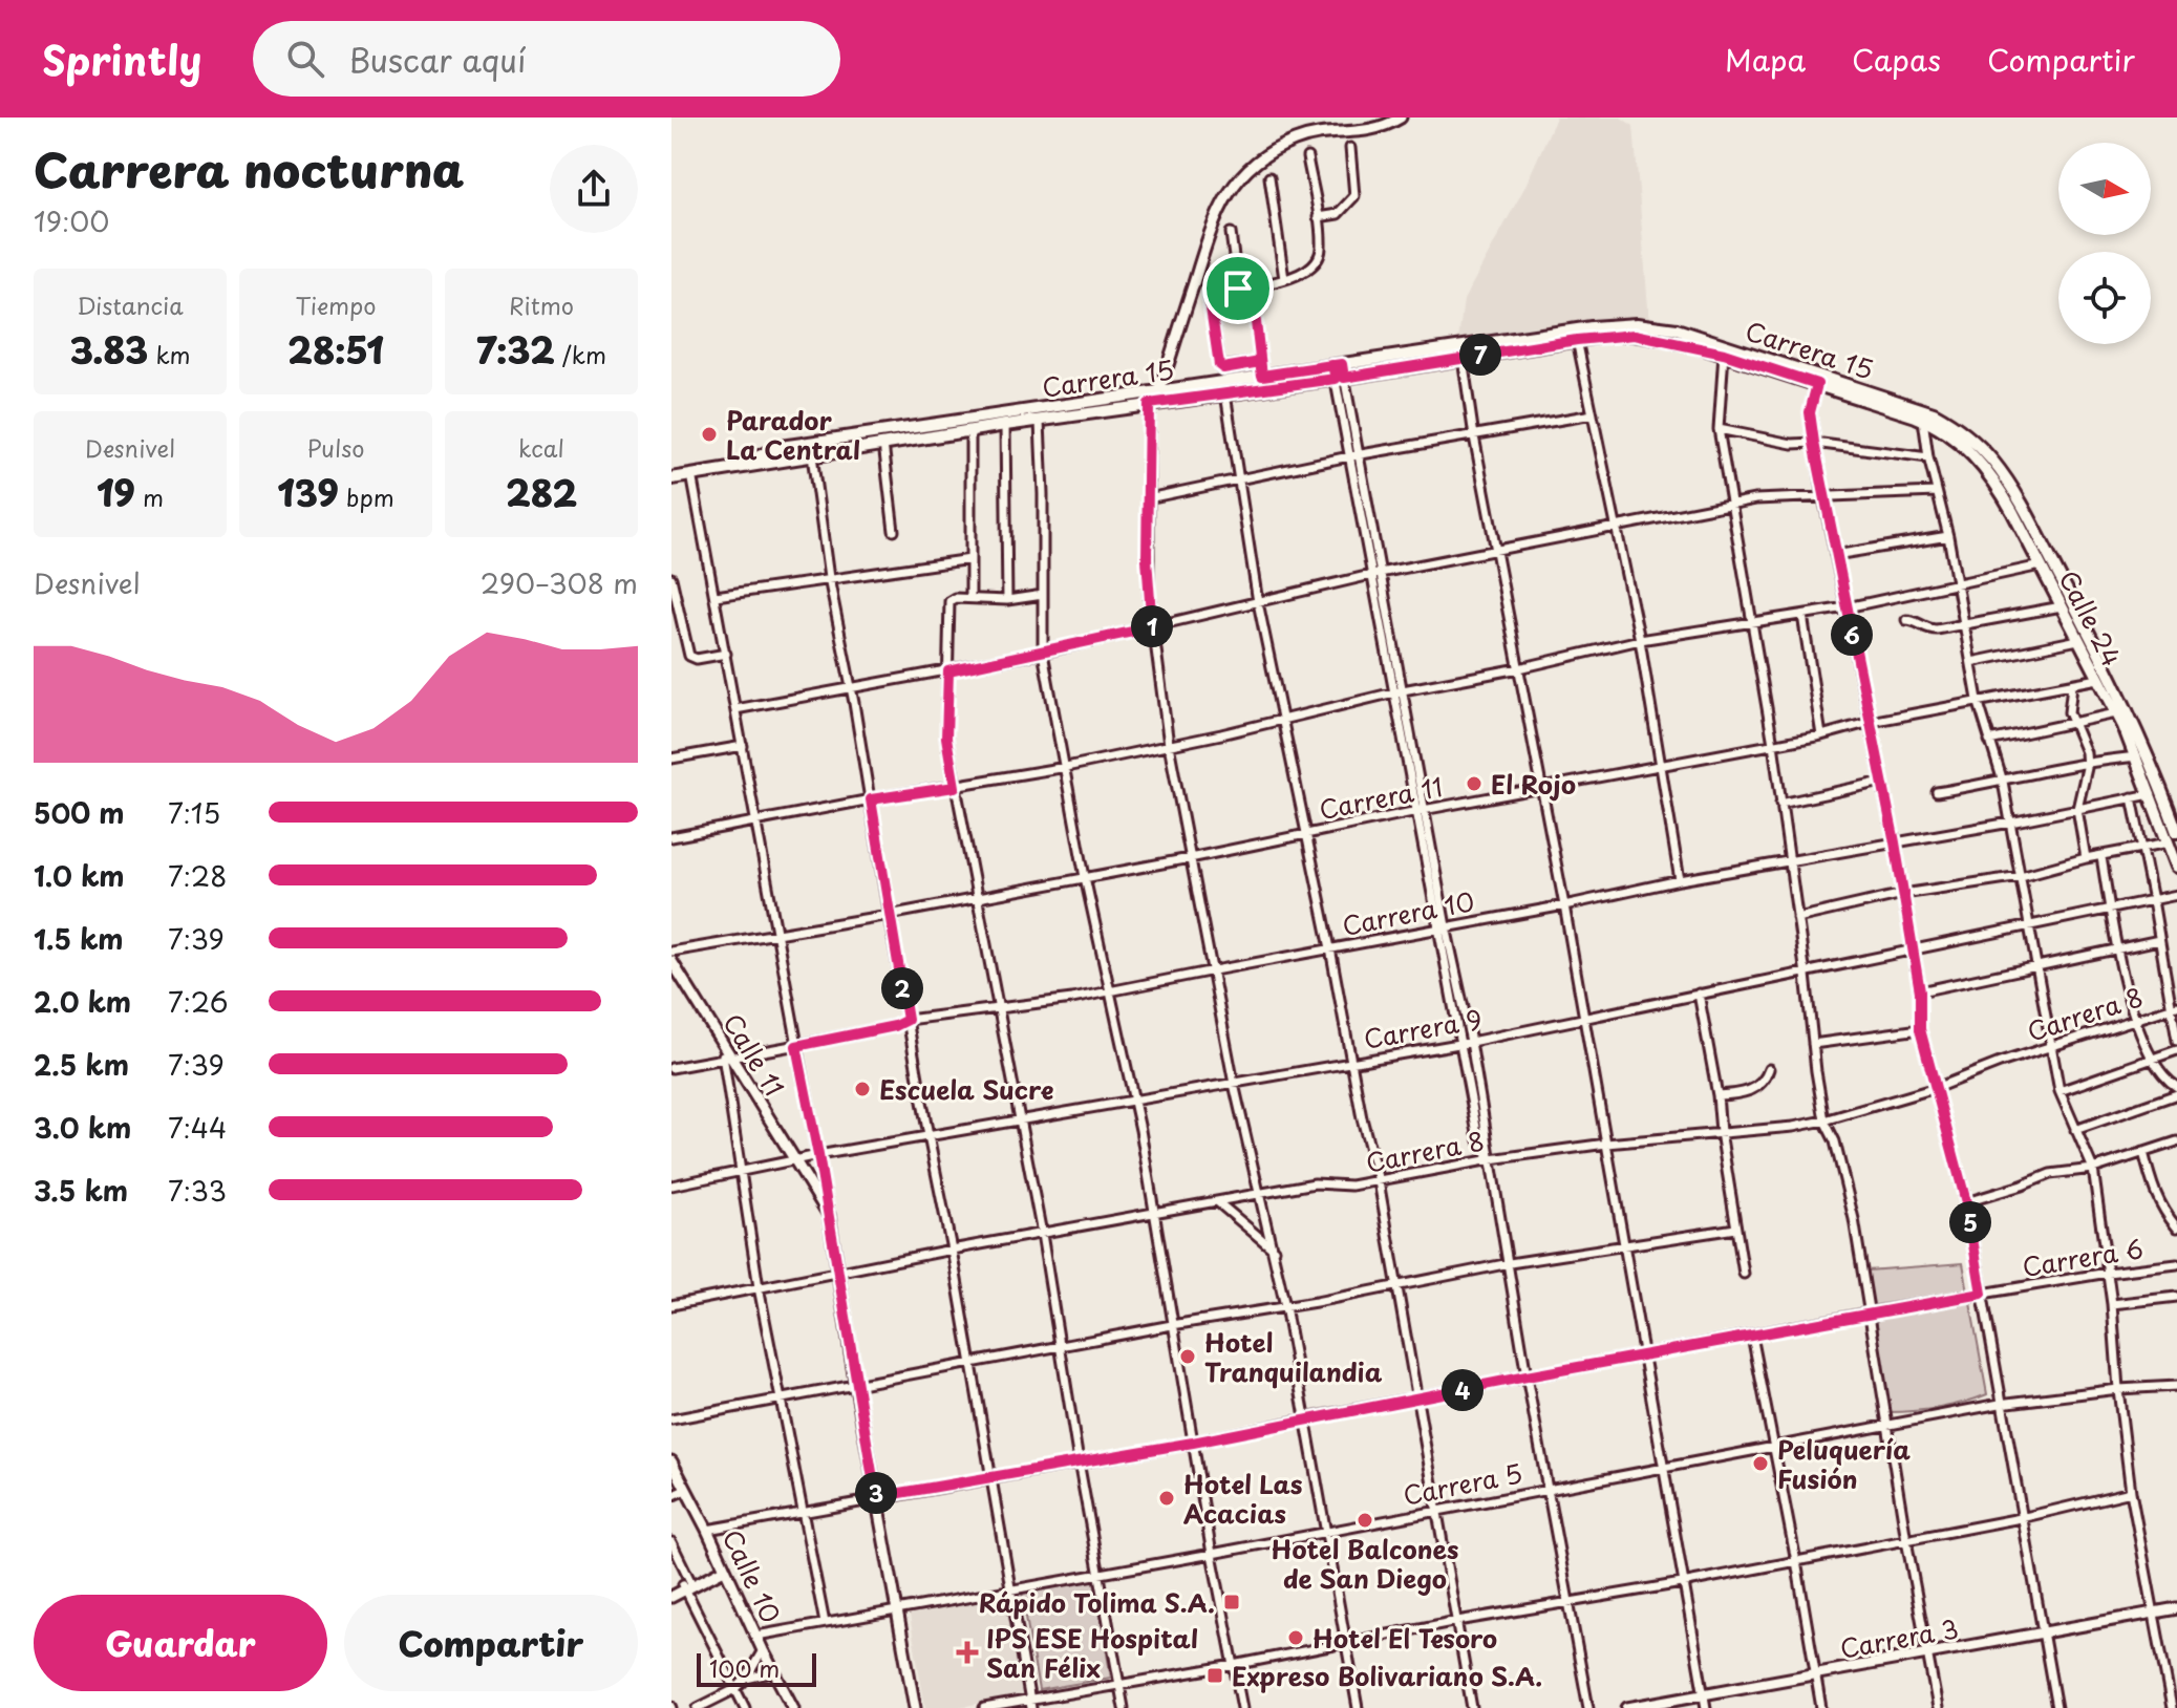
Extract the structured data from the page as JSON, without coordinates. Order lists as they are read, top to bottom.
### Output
{
  "streets": {
    "main road": [
      "Carrera 15",
      "Calle 24",
      "Calle 11",
      "Calle 10",
      "Carrera 3"
    ],
    "street": [
      "Carrera 11",
      "Carrera 10",
      "Carrera 8",
      "Carrera 9",
      "Carrera 6",
      "Carrera 5"
    ]
  },
  "crossings": [
    ["Carrera 15", "Calle 24"],
    ["Calle 24", "Carrera 11"],
    ["Calle 24", "Carrera 10"],
    ["Carrera 10", "Calle 11"],
    ["Carrera 8", "Calle 11"],
    ["Carrera 9", "Calle 11"],
    ["Calle 11", "Carrera 6"],
    ["Calle 11", "Carrera 5"],
    ["Carrera 6", "Calle 10"],
    ["Carrera 5", "Calle 10"]
  ],
  "places": {
    "other": [
      "Parador La Central",
      "El Rojo",
      "Escuela Sucre",
      "Hotel Tranquilandia",
      "Peluquería Fusión",
      "Hotel Las Acacias",
      "Hotel Balcones de San Diego",
      "Hotel El Tesoro"
    ],
    "transit": ["Rápido Tolima S.A.", "Expreso Bolivariano S.A."],
    "health": ["IPS ESE Hospital San Félix"]
  },
  "scale_bar": "100 m",
  "north": "right",
  "page": {
    "header": "Sprintly",
    "search": "Buscar aquí",
    "nav": ["Mapa", "Capas", "Compartir"],
    "heading": ["Carrera nocturna", "19:00"],
    "stats": [
      ["Distancia", "3.83 km"],
      ["Tiempo", "28:51"],
      ["Ritmo", "7:32 /km"],
      ["Desnivel", "19 m"],
      ["Pulso", "139 bpm"],
      ["kcal", "282"]
    ],
    "pins": [
      "7",
      "1",
      "6",
      "2",
      "5",
      "4",
      "3"
    ],
    "chart": ["Desnivel", "290–308 m"],
    "list": [
      {
        "name": "500 m",
        "note": "7:15"
      },
      {
        "name": "1.0 km",
        "note": "7:28"
      },
      {
        "name": "1.5 km",
        "note": "7:39"
      },
      {
        "name": "2.0 km",
        "note": "7:26"
      },
      {
        "name": "2.5 km",
        "note": "7:39"
      },
      {
        "name": "3.0 km",
        "note": "7:44"
      },
      {
        "name": "3.5 km",
        "note": "7:33"
      }
    ],
    "buttons": ["Guardar", "Compartir"],
    "scale": "100 m"
  }
}
